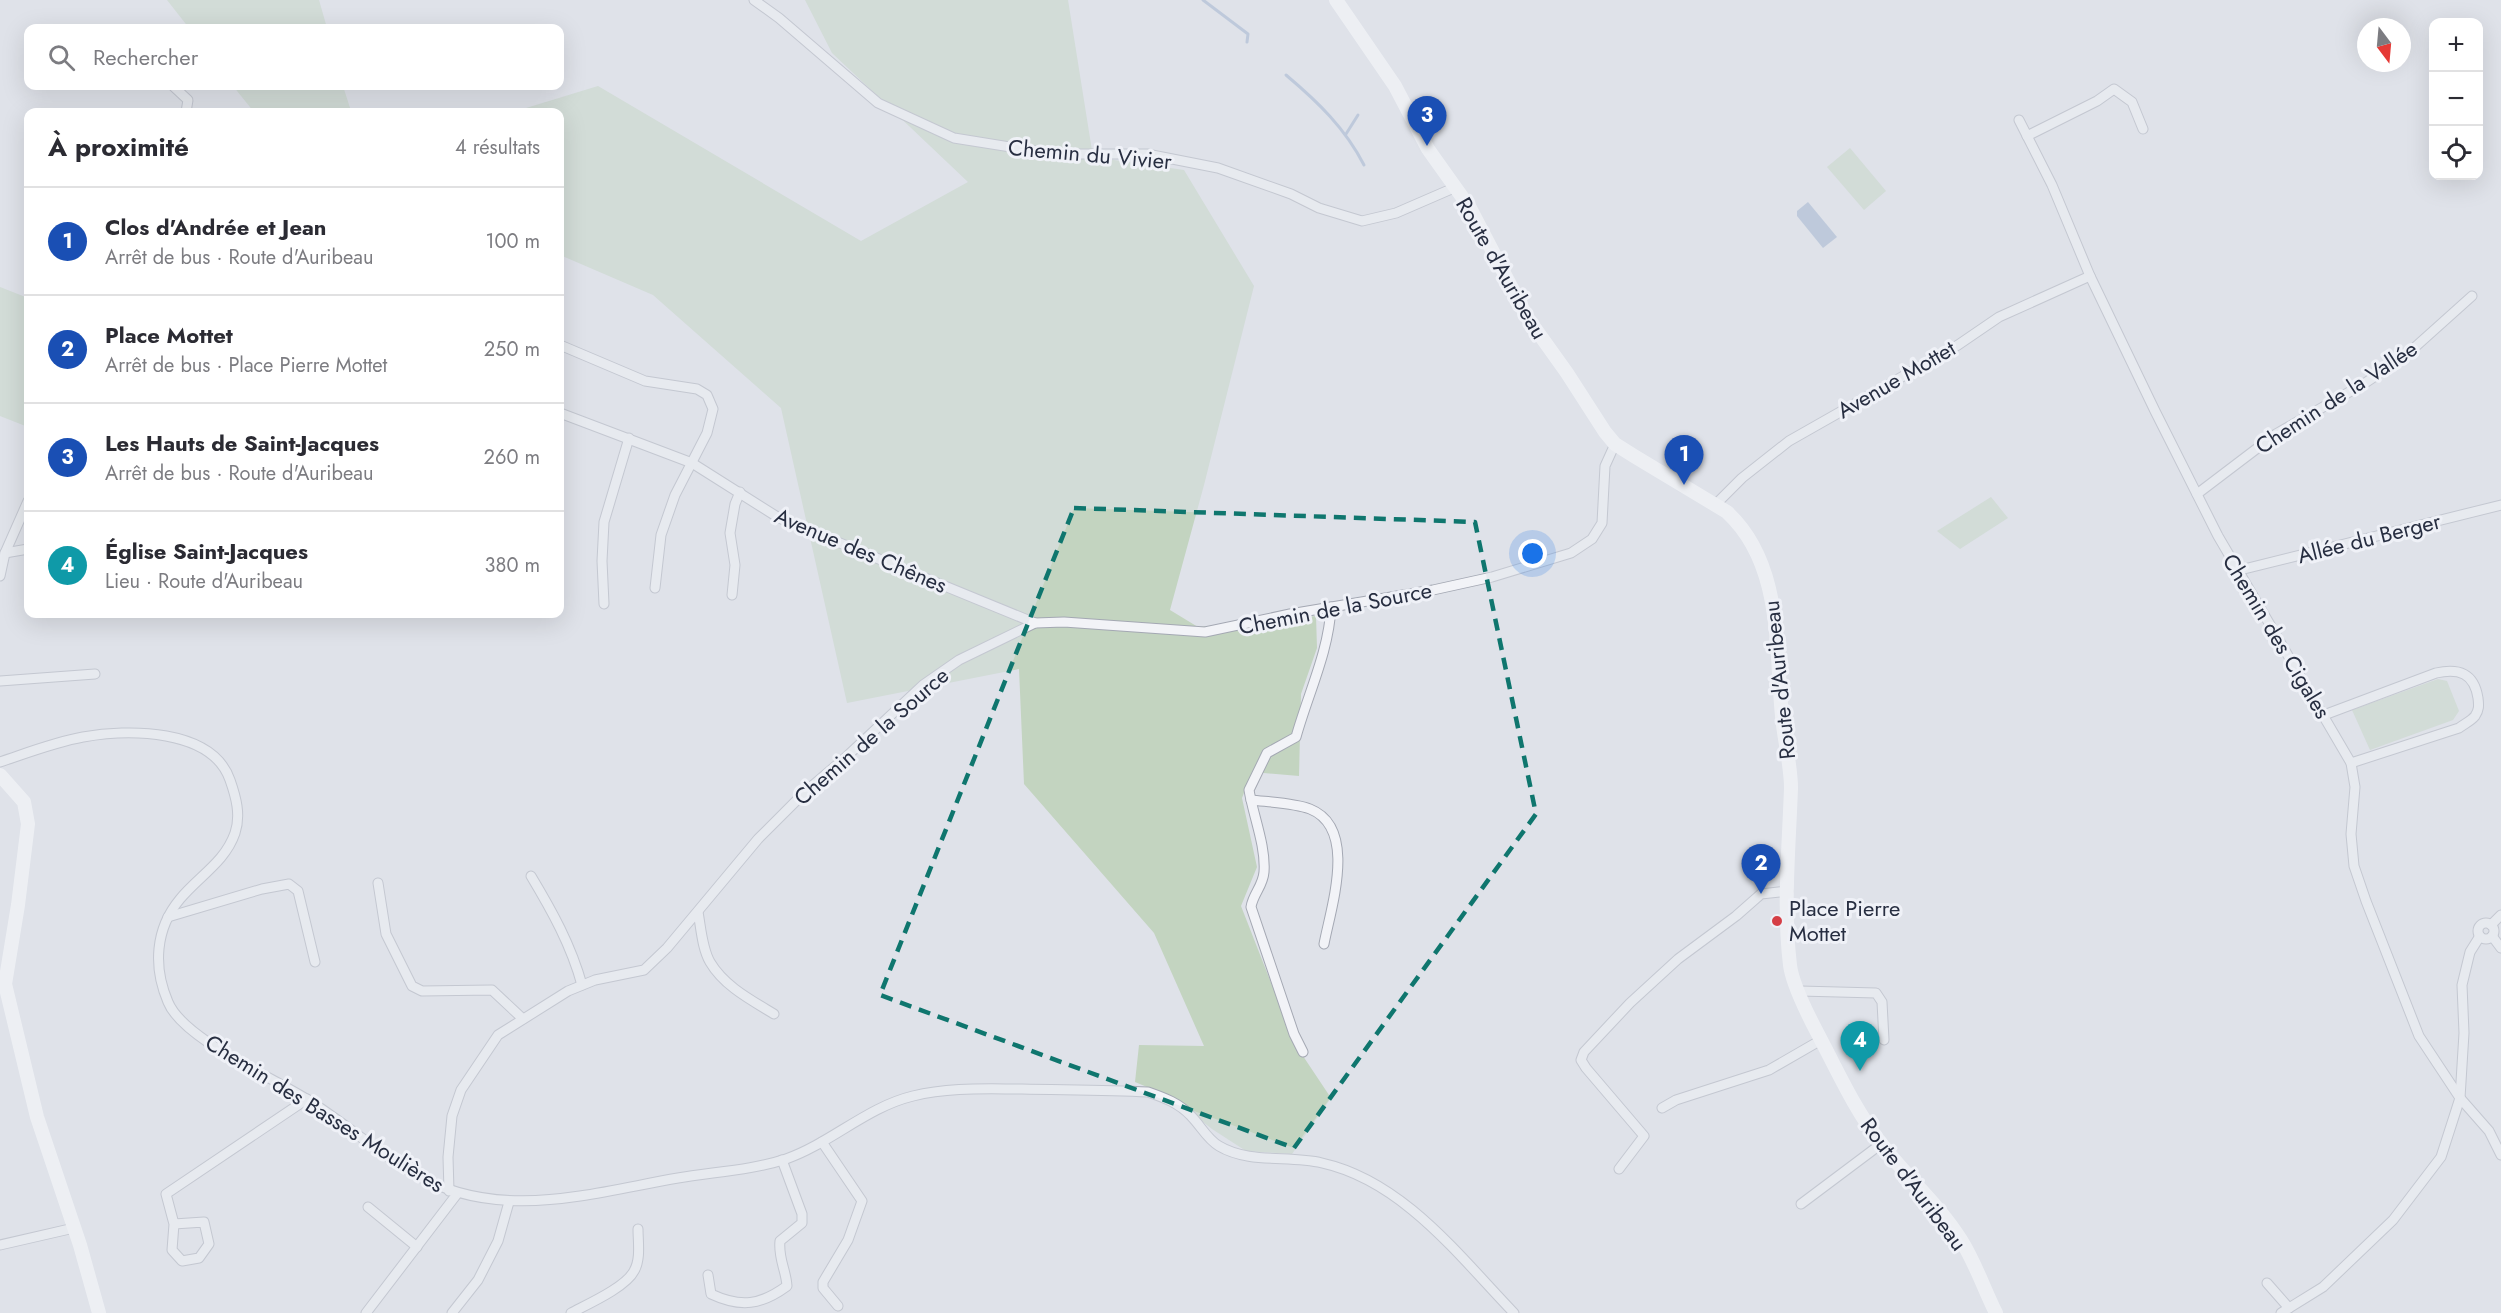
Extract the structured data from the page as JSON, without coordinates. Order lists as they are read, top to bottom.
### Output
{
  "streets": {
    "street": [
      "Chemin du Vivier",
      "Route d'Auribeau",
      "Avenue Mottet",
      "Chemin de la Vallée",
      "Allée du Berger",
      "Avenue des Chênes",
      "Chemin de la Source",
      "Chemin des Cigales",
      "Chemin des Basses Moulières"
    ]
  },
  "crossings": [
    ["Chemin du Vivier", "Route d'Auribeau"],
    ["Route d'Auribeau", "Avenue Mottet"],
    ["Route d'Auribeau", "Chemin de la Source"],
    ["Avenue Mottet", "Chemin des Cigales"],
    ["Chemin de la Vallée", "Chemin des Cigales"],
    ["Allée du Berger", "Chemin des Cigales"],
    ["Avenue des Chênes", "Chemin de la Source"],
    ["Chemin de la Source", "Chemin des Basses Moulières"]
  ],
  "places": ["Place Pierre Mottet"],
  "north": "bottom",
  "page": {
    "map_buttons": ["+", "−"],
    "search": "Rechercher",
    "pins": [
      "3",
      "1",
      "2",
      "4"
    ],
    "heading": ["À proximité", "4 résultats"],
    "list": [
      {
        "mark": "1",
        "name": "Clos d'Andrée et Jean",
        "note": "Arrêt de bus · Route d'Auribeau",
        "value": "100 m"
      },
      {
        "mark": "2",
        "name": "Place Mottet",
        "note": "Arrêt de bus · Place Pierre Mottet",
        "value": "250 m"
      },
      {
        "mark": "3",
        "name": "Les Hauts de Saint-Jacques",
        "note": "Arrêt de bus · Route d'Auribeau",
        "value": "260 m"
      },
      {
        "mark": "4",
        "name": "Église Saint-Jacques",
        "note": "Lieu · Route d'Auribeau",
        "value": "380 m"
      }
    ]
  }
}
